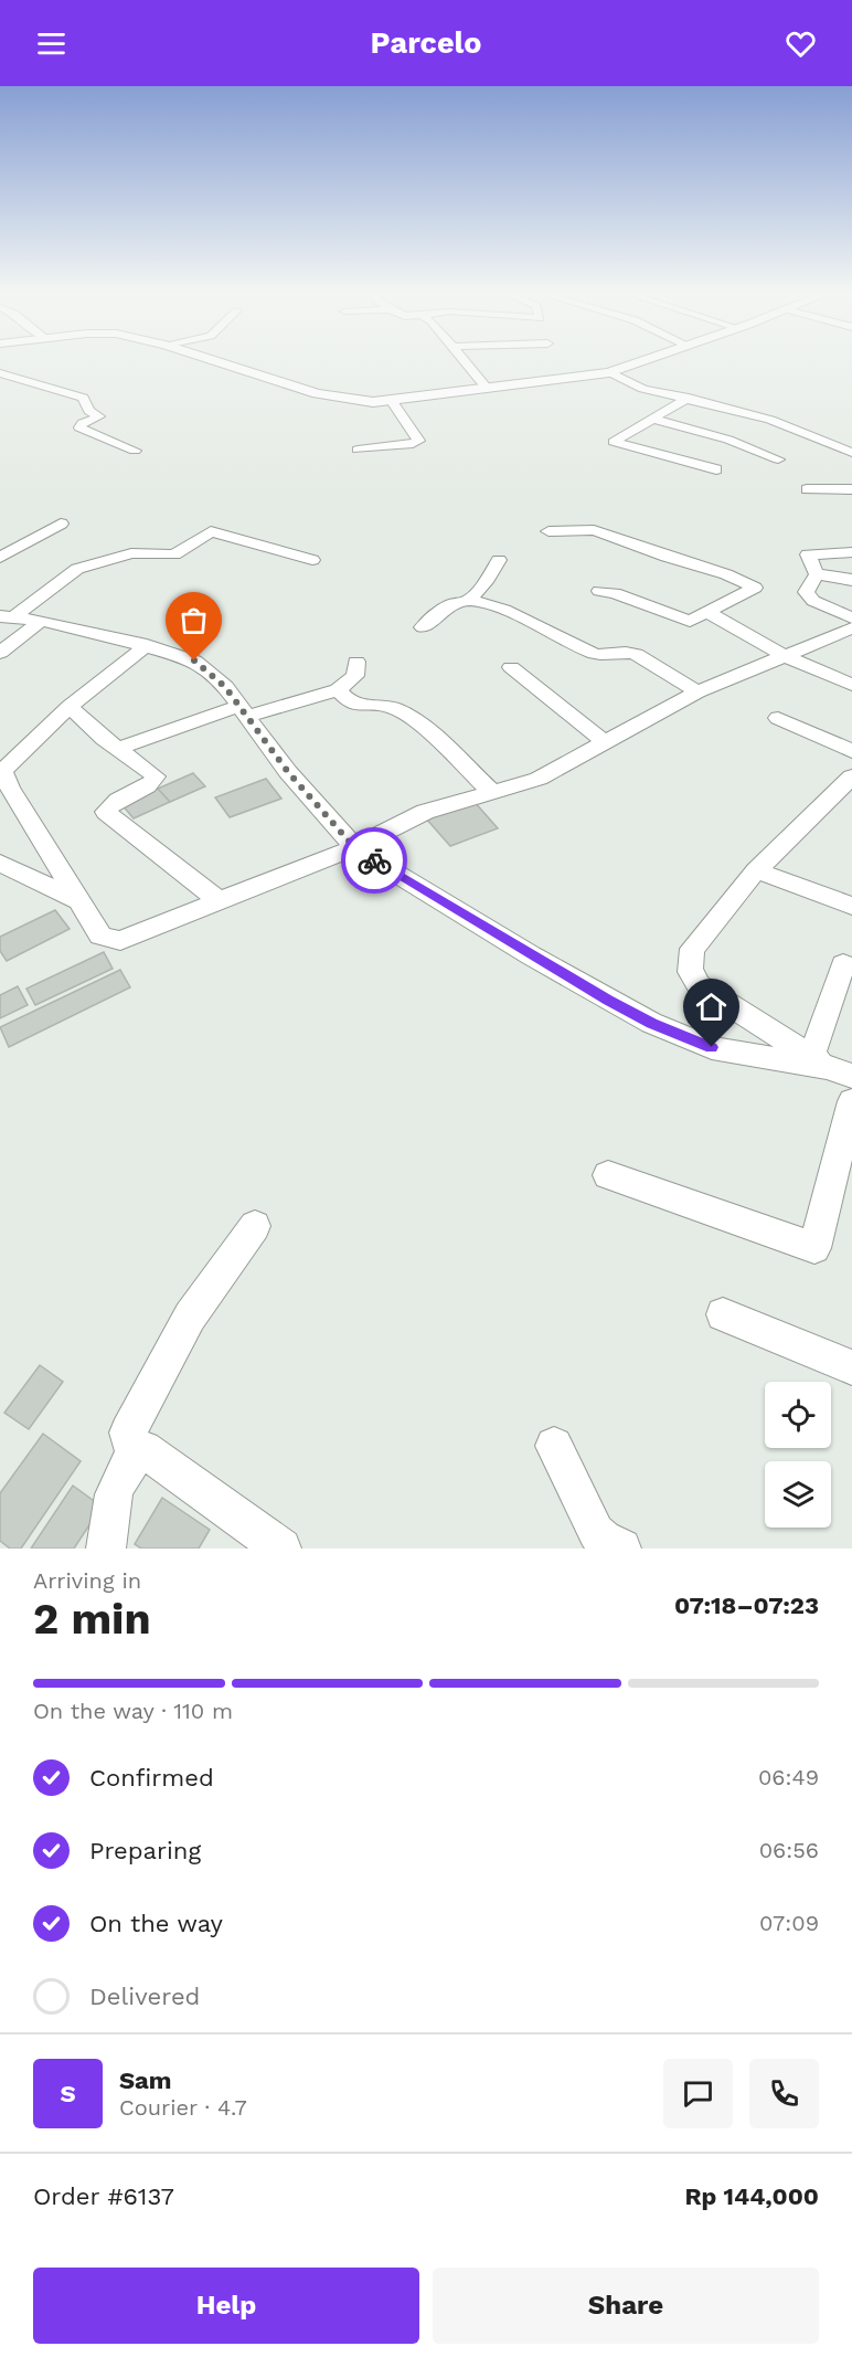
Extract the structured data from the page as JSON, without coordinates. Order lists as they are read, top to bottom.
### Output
{
  "page": {
    "header": "Parcelo",
    "heading": ["2 min", "Arriving in", "07:18–07:23"],
    "panel": [
      "Sam",
      "Courier · 4.7",
      "Order #6137",
      "Rp 144,000"
    ],
    "bar": "On the way · 110 m",
    "list": [
      ["Confirmed", "06:49"],
      ["Preparing", "06:56"],
      ["On the way", "07:09"],
      "Delivered"
    ],
    "round": "S",
    "buttons": ["Help", "Share"]
  }
}
